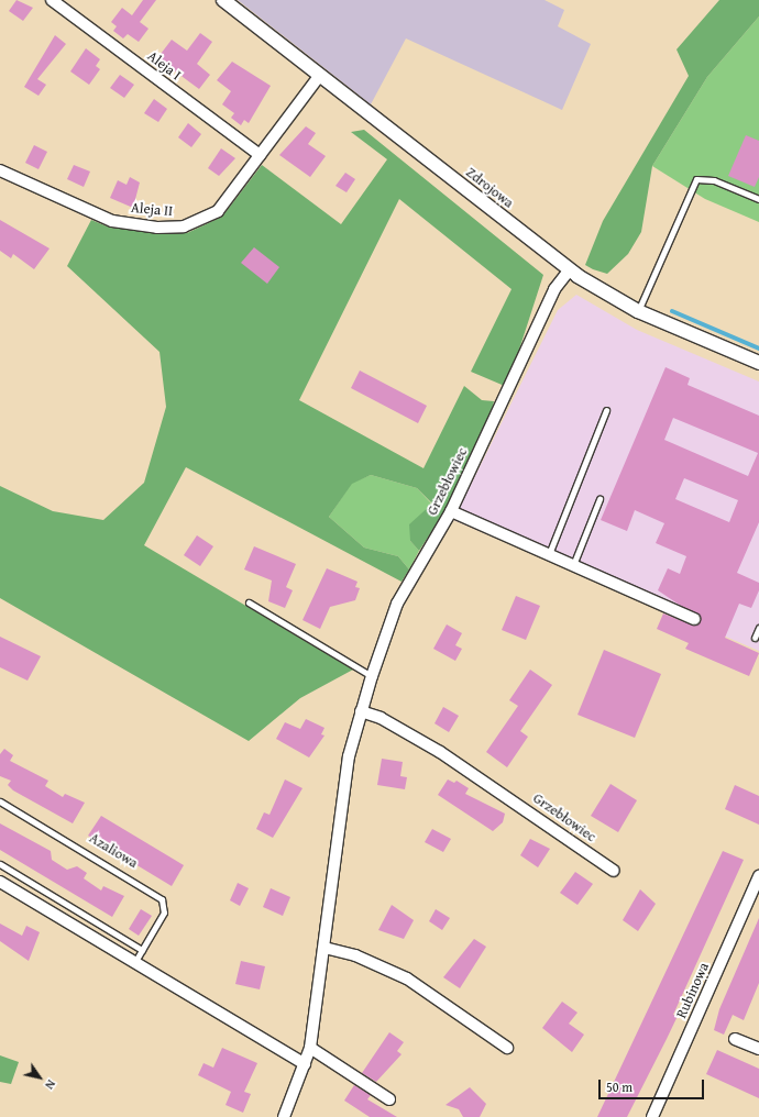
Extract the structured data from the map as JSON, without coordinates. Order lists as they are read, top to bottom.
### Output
{
  "streets": {
    "street": [
      "Aleja I",
      "Zdrojowa",
      "Aleja II",
      "Grzebłowiec",
      "Rubinowa"
    ],
    "lane": ["Azaliowa"]
  },
  "crossings": [
    ["Aleja I", "Aleja II"],
    ["Zdrojowa", "Aleja II"],
    ["Zdrojowa", "Grzebłowiec"]
  ],
  "scale_bar": "50 m",
  "north": "bottom right"
}
